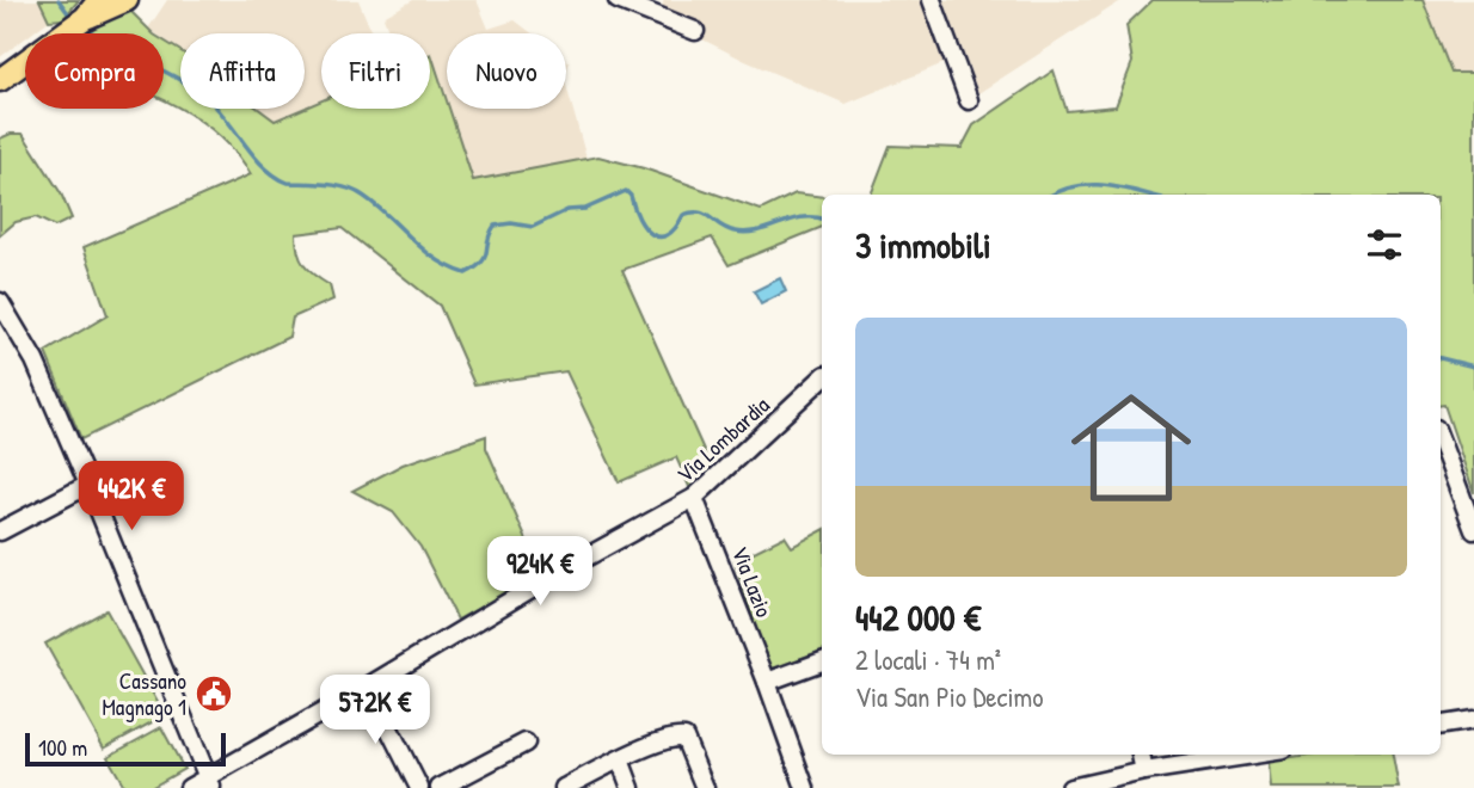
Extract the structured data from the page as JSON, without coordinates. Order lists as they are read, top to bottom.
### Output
{
  "streets": {
    "street": ["Via Lombardia", "Via Lazio"]
  },
  "crossings": [
    ["Via Lombardia", "Via Lazio"]
  ],
  "places": {
    "public building": ["Cassano Magnago 1"]
  },
  "scale_bar": "100 m",
  "page": {
    "chip": [
      "Compra",
      "Affitta",
      "Filtri",
      "Nuovo"
    ],
    "heading": "3 immobili",
    "list": [
      {
        "name": "442 000 €",
        "note": "2 locali · 74 m² · Via San Pio Decimo"
      }
    ],
    "price": ["442K €", "924K €", "572K €"],
    "scale": "100 m"
  }
}
